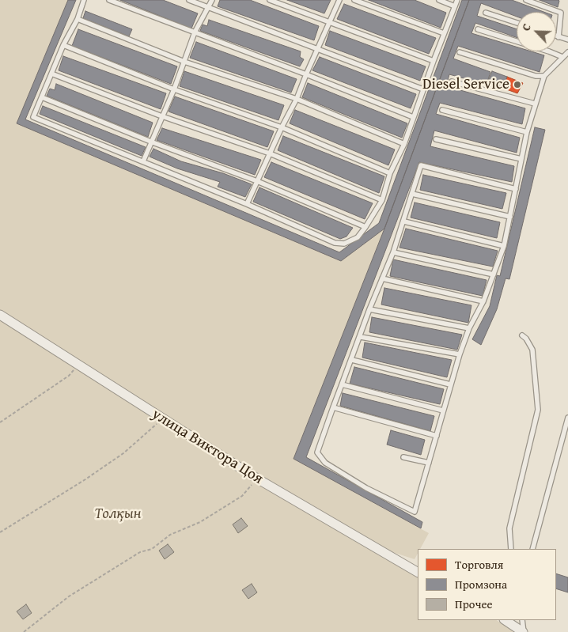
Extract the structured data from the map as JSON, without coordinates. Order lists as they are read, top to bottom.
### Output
{
  "streets": {
    "street": ["улица Виктора Цоя"]
  },
  "parks": ["Толқын"],
  "places": ["Diesel Service"],
  "legend": ["Торговля", "Промзона", "Прочее"],
  "north": "top left"
}
